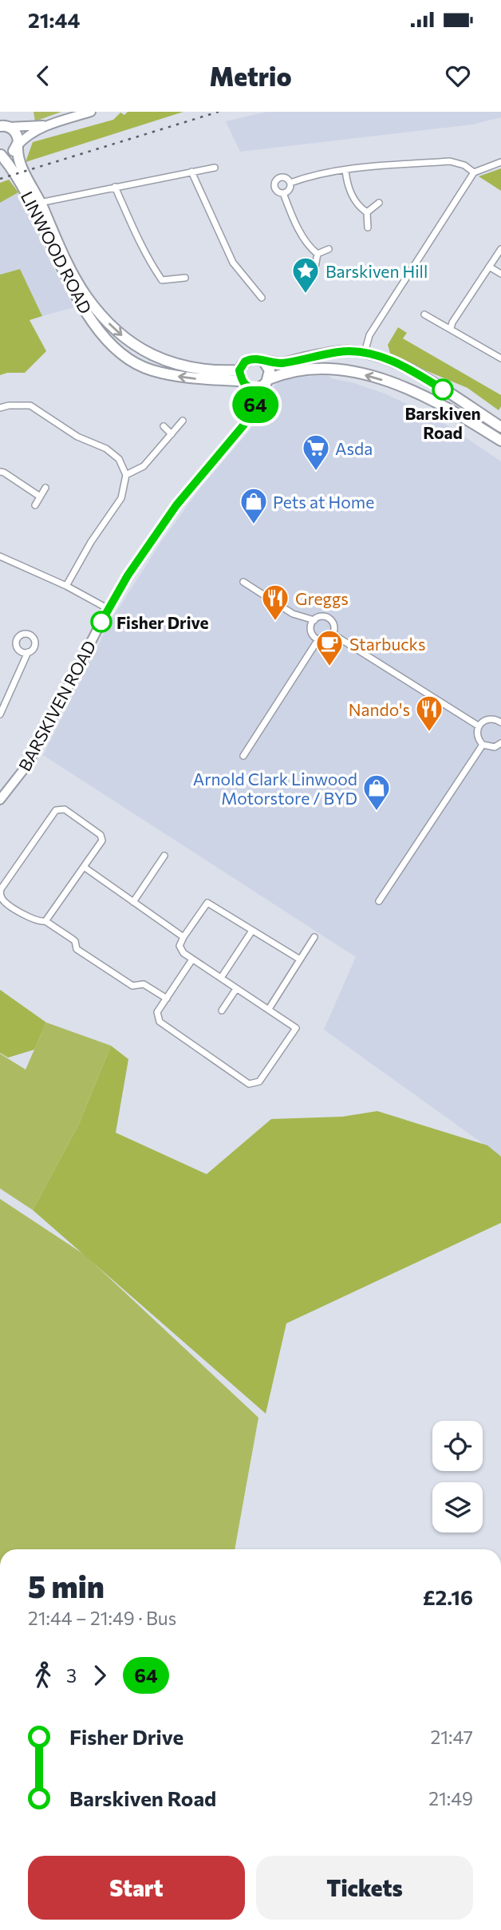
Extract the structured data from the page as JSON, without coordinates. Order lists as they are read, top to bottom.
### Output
{
  "streets": {
    "main road": ["LINWOOD ROAD"],
    "street": ["BARSKIVEN ROAD"]
  },
  "crossings": [
    ["LINWOOD ROAD", "BARSKIVEN ROAD"]
  ],
  "places": {
    "place": ["Barskiven Hill"],
    "other": ["Barskiven Road", "Fisher Drive"],
    "supermarket": ["Asda"],
    "shop": ["Pets at Home", "Arnold Clark Linwood Motorstore / BYD"],
    "restaurant": ["Greggs", "Nando's"],
    "cafe": ["Starbucks"]
  },
  "lines": ["bus line 64"],
  "page": {
    "status": "21:44",
    "header": "Metrio",
    "on_map": "64",
    "heading": ["5 min", "21:44 – 21:49 · Bus", "£2.16"],
    "legs": ["3", "64"],
    "list": [
      {
        "name": "Fisher Drive",
        "value": "21:47"
      },
      {
        "name": "Barskiven Road",
        "value": "21:49"
      }
    ],
    "buttons": ["Start", "Tickets"]
  }
}
